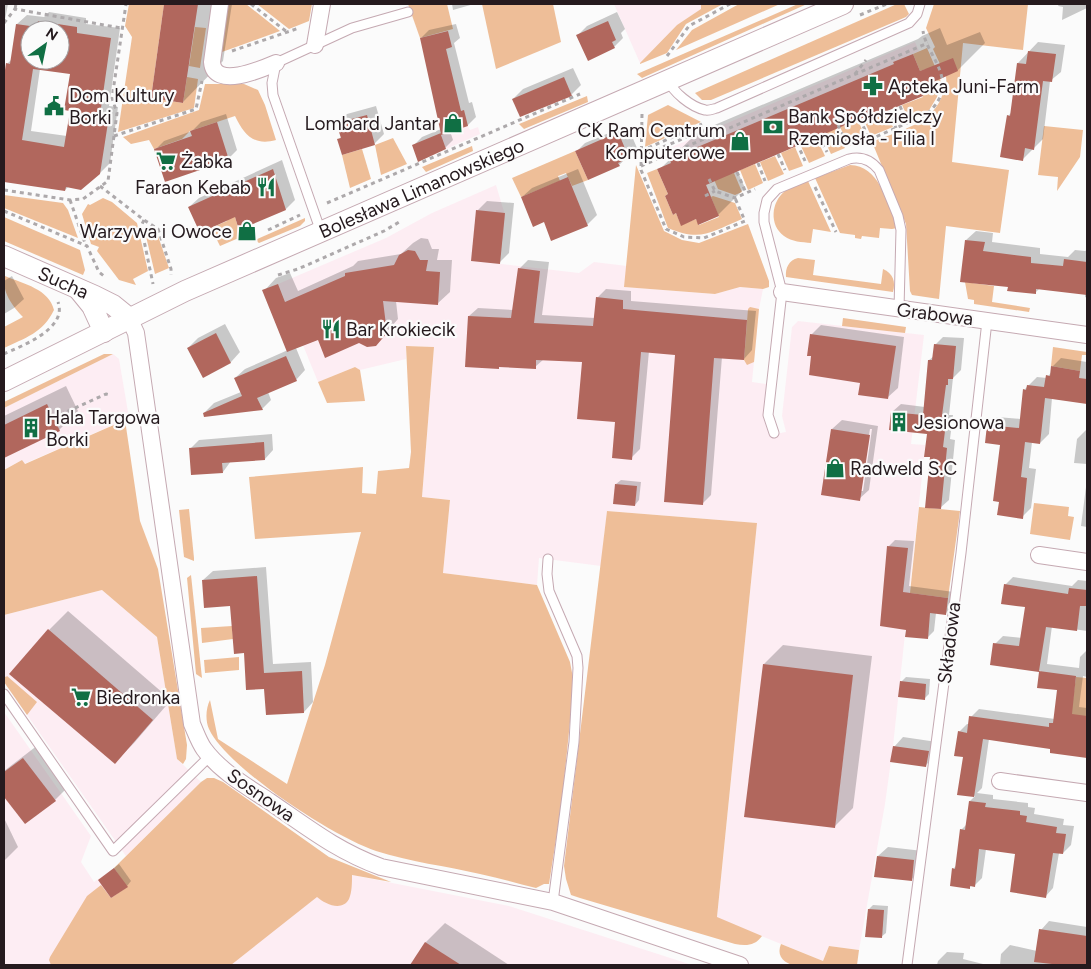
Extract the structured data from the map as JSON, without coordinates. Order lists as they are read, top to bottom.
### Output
{
  "streets": {
    "street": [
      "Bolesława Limanowskiego",
      "Sucha",
      "Grabowa",
      "Sosnowa"
    ],
    "lane": ["Składowa"]
  },
  "crossings": [
    ["Bolesława Limanowskiego", "Sucha"],
    ["Bolesława Limanowskiego", "Sosnowa"],
    ["Grabowa", "Składowa"]
  ],
  "places": {
    "pharmacy": ["Apteka Juni-Farm"],
    "public building": ["Dom Kultury Borki"],
    "shop": [
      "Lombard Jantar",
      "CK Ram Centrum Komputerowe",
      "Warzywa i Owoce",
      "Radweld S.C"
    ],
    "bank": ["Bank Spółdzielczy Rzemiosła - Filia I"],
    "supermarket": ["Żabka", "Biedronka"],
    "restaurant": ["Faraon Kebab", "Bar Krokiecik"],
    "building": ["Jesionowa", "Hala Targowa Borki"]
  },
  "north": "top right"
}
